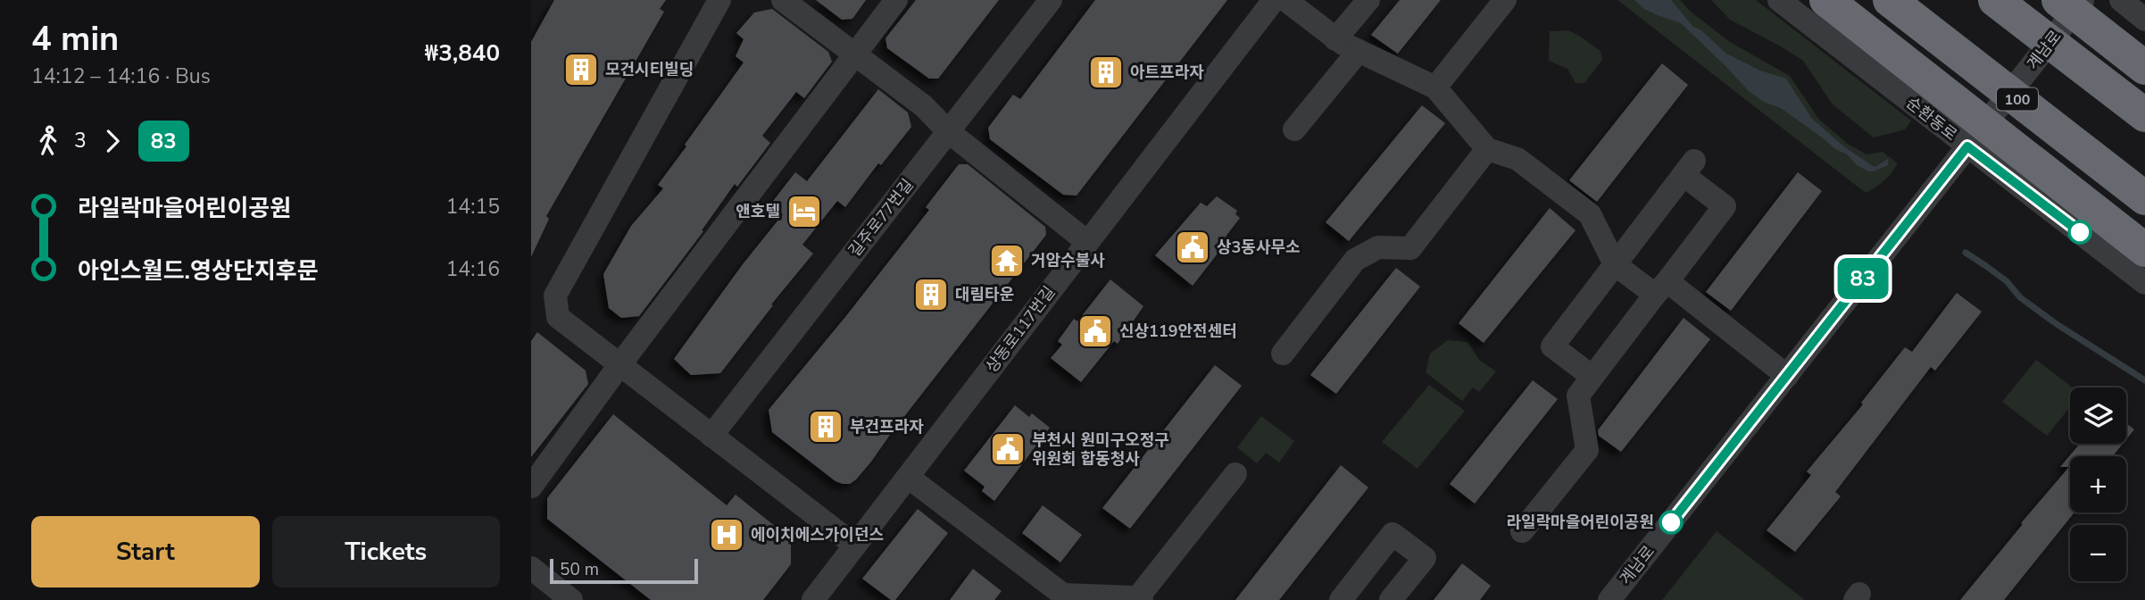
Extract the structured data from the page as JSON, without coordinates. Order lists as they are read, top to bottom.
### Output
{
  "streets": {
    "highway": ["100"],
    "street": [
      "계남로",
      "순환동로",
      "길주로77번길",
      "상동로117번길"
    ]
  },
  "crossings": [
    ["계남로", "순환동로"]
  ],
  "places": {
    "building": [
      "모건시티빌딩",
      "아트프라자",
      "대림타운",
      "부건프라자"
    ],
    "hotel": ["앤호텔"],
    "public building": ["상3동사무소", "신상119안전센터", "부천시 원미구오정구 위원회 합동청사"],
    "temple": ["거암수불사"],
    "other": ["라일락마을어린이공원"],
    "hospital": ["에이치에스가이던스"]
  },
  "lines": ["bus line 83"],
  "scale_bar": "50 m",
  "page": {
    "heading": ["4 min", "14:12 – 14:16 · Bus", "₩3,840"],
    "on_map": "83",
    "legs": ["3", "83"],
    "list": [
      {
        "name": "라일락마을어린이공원",
        "value": "14:15"
      },
      {
        "name": "아인스월드.영상단지후문",
        "value": "14:16"
      }
    ],
    "map_buttons": ["+", "−"],
    "buttons": ["Start", "Tickets"],
    "scale": "50 m"
  }
}
